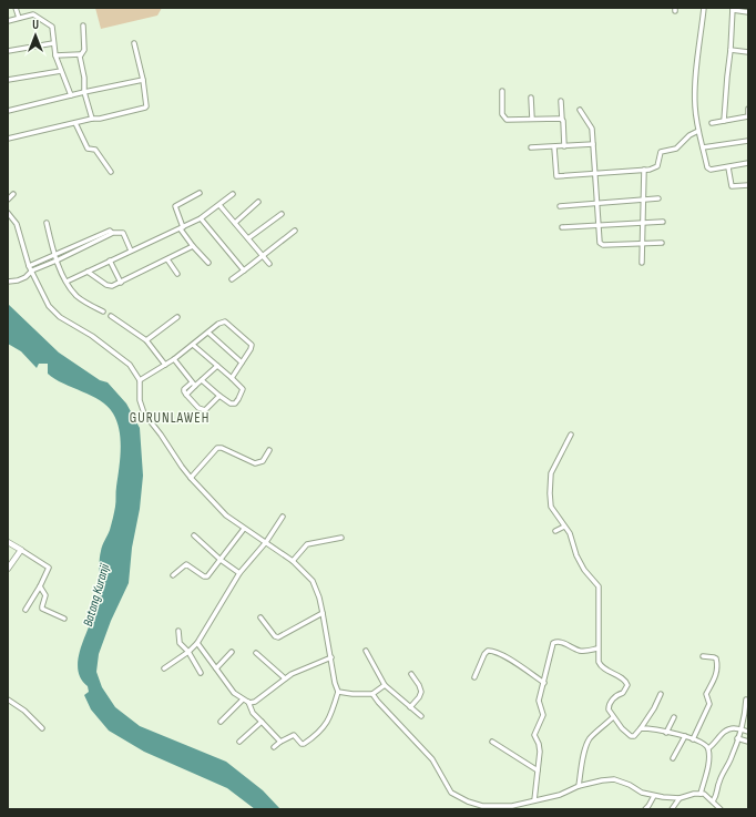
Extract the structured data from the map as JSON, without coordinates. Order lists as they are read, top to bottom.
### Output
{
  "districts": ["GURUNLAWEH"],
  "water": ["Batang Kuranji"],
  "north": "top"
}
